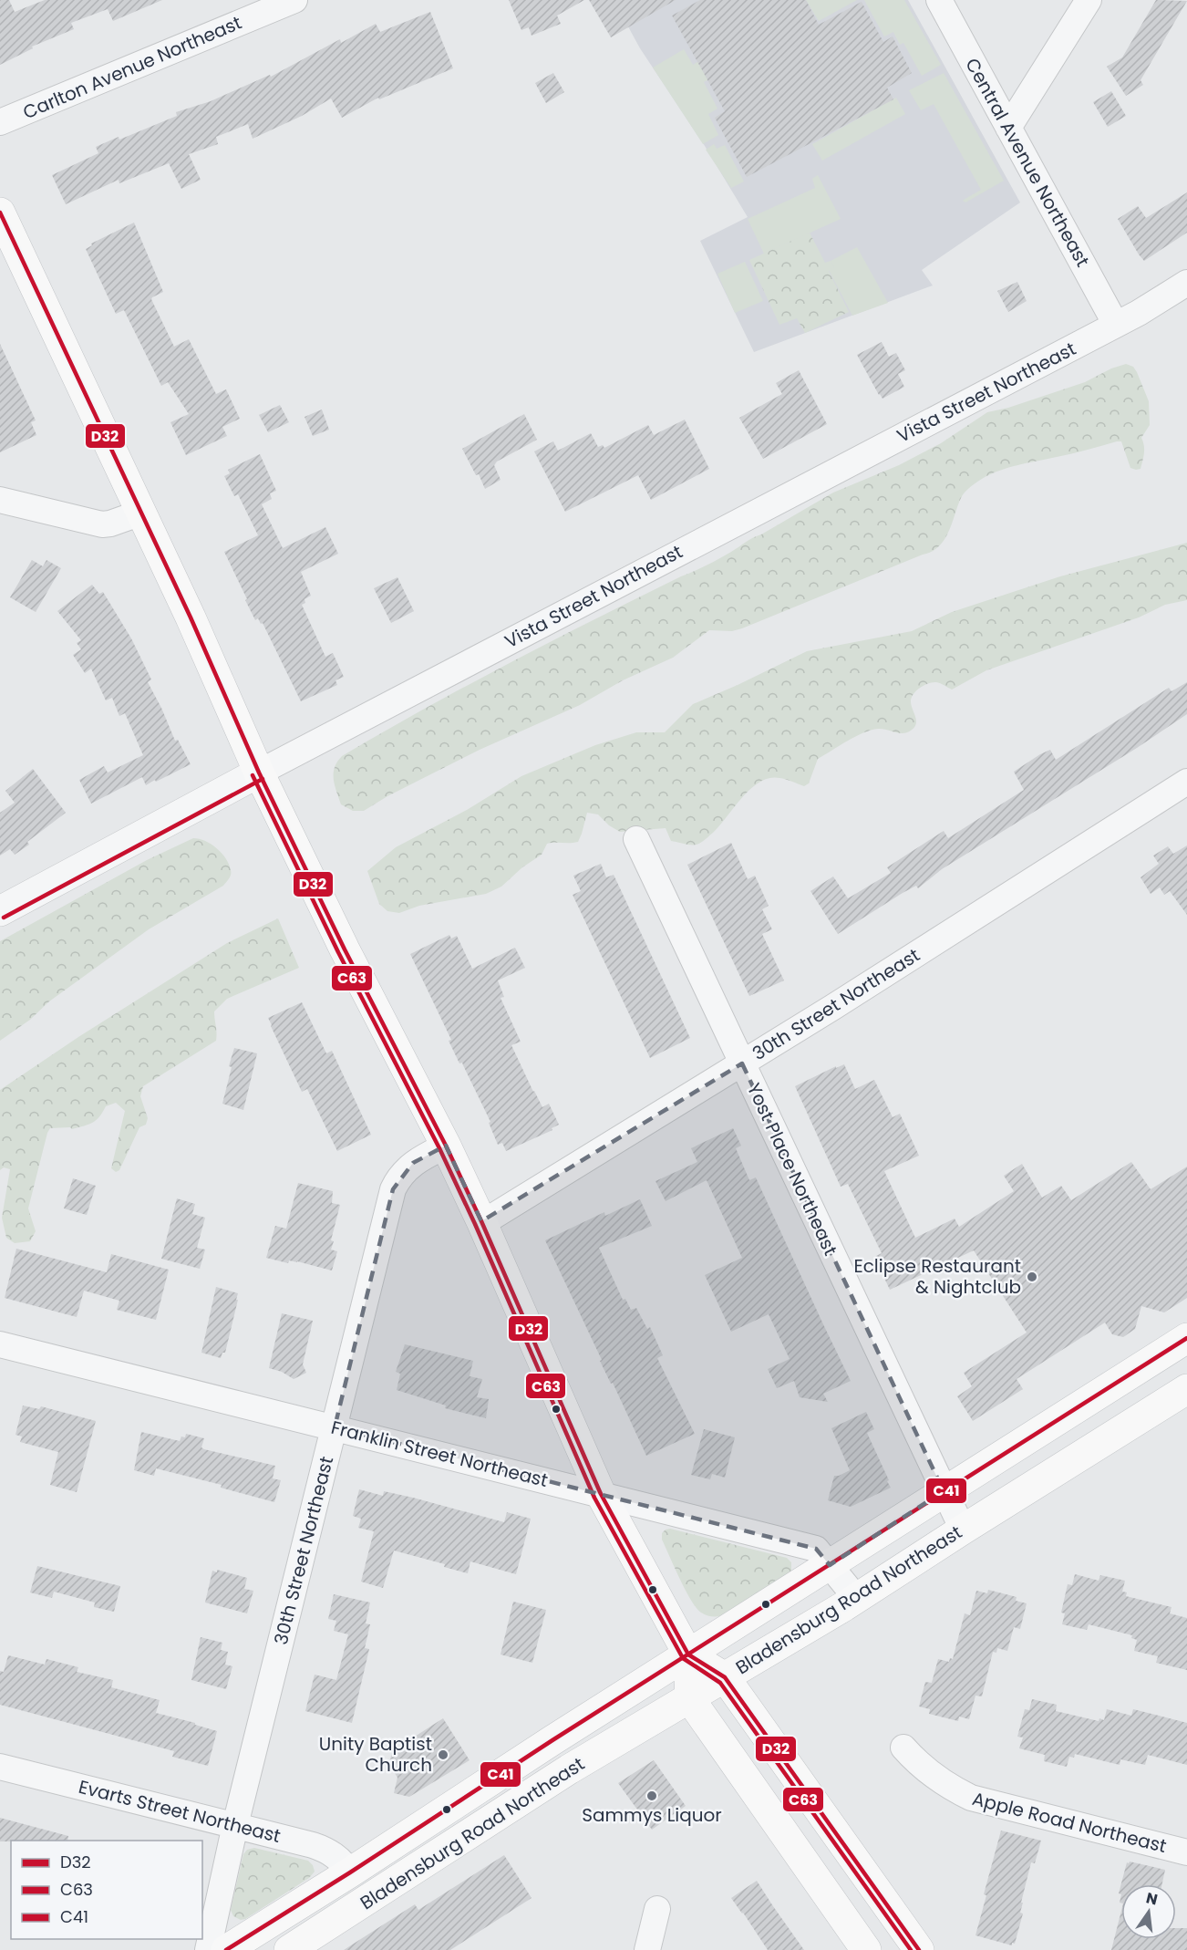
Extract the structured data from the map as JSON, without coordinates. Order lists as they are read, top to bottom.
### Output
{
  "streets": {
    "main road": ["Bladensburg Road Northeast"],
    "street": [
      "Carlton Avenue Northeast",
      "Central Avenue Northeast",
      "Vista Street Northeast",
      "30th Street Northeast",
      "Yost Place Northeast",
      "Franklin Street Northeast",
      "Evarts Street Northeast",
      "Apple Road Northeast"
    ]
  },
  "crossings": [
    ["Central Avenue Northeast", "Vista Street Northeast"],
    ["30th Street Northeast", "Yost Place Northeast"],
    ["30th Street Northeast", "Franklin Street Northeast"],
    ["30th Street Northeast", "Evarts Street Northeast"],
    ["Yost Place Northeast", "Bladensburg Road Northeast"],
    ["Franklin Street Northeast", "Bladensburg Road Northeast"],
    ["Bladensburg Road Northeast", "Evarts Street Northeast"]
  ],
  "places": ["Eclipse Restaurant & Nightclub", "Unity Baptist Church", "Sammys Liquor"],
  "lines": ["transit line D32", "transit line C63", "transit line C41"],
  "legend": ["D32", "C63", "C41"],
  "north": "top"
}
